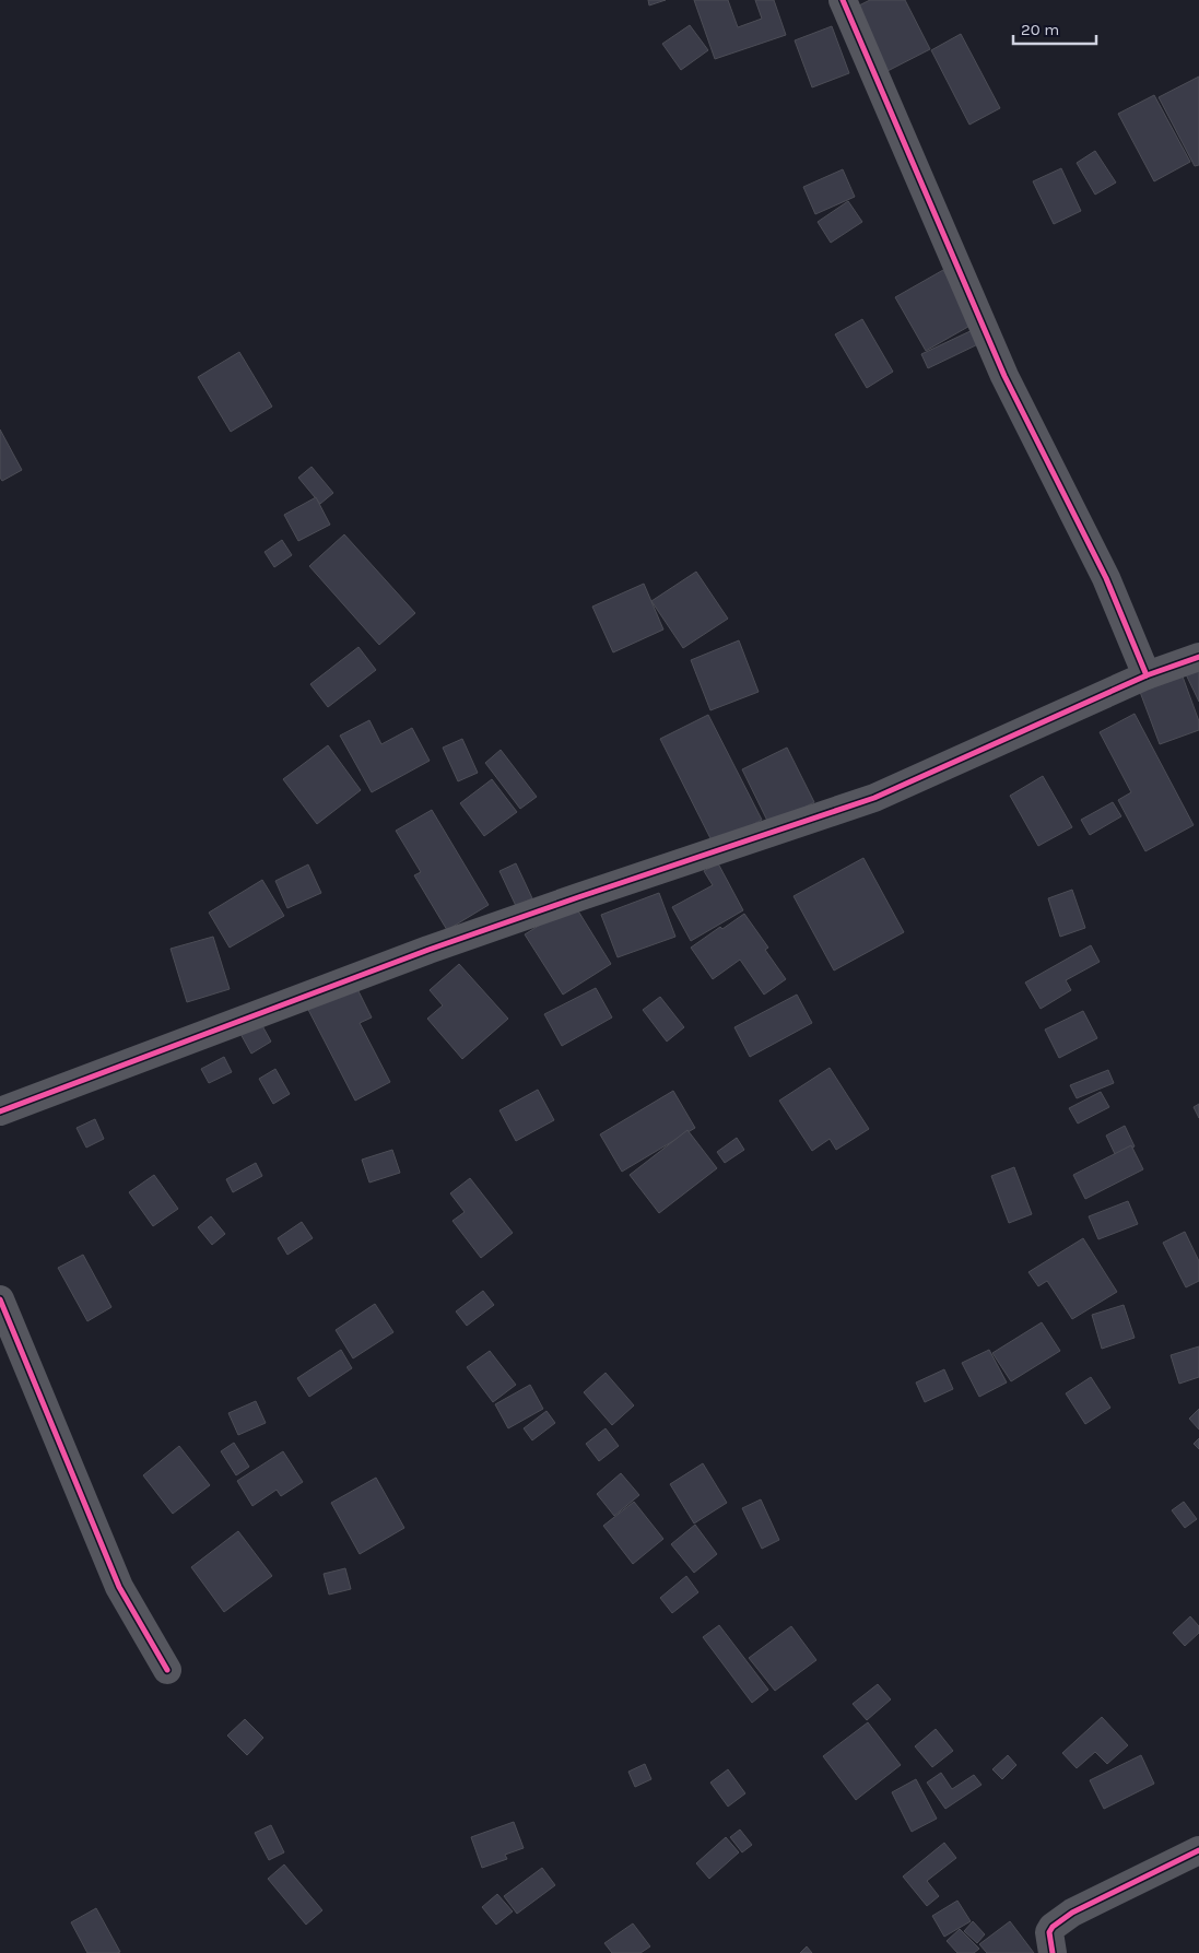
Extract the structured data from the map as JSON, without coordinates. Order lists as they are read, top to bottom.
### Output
{
  "scale_bar": "20 m"
}
